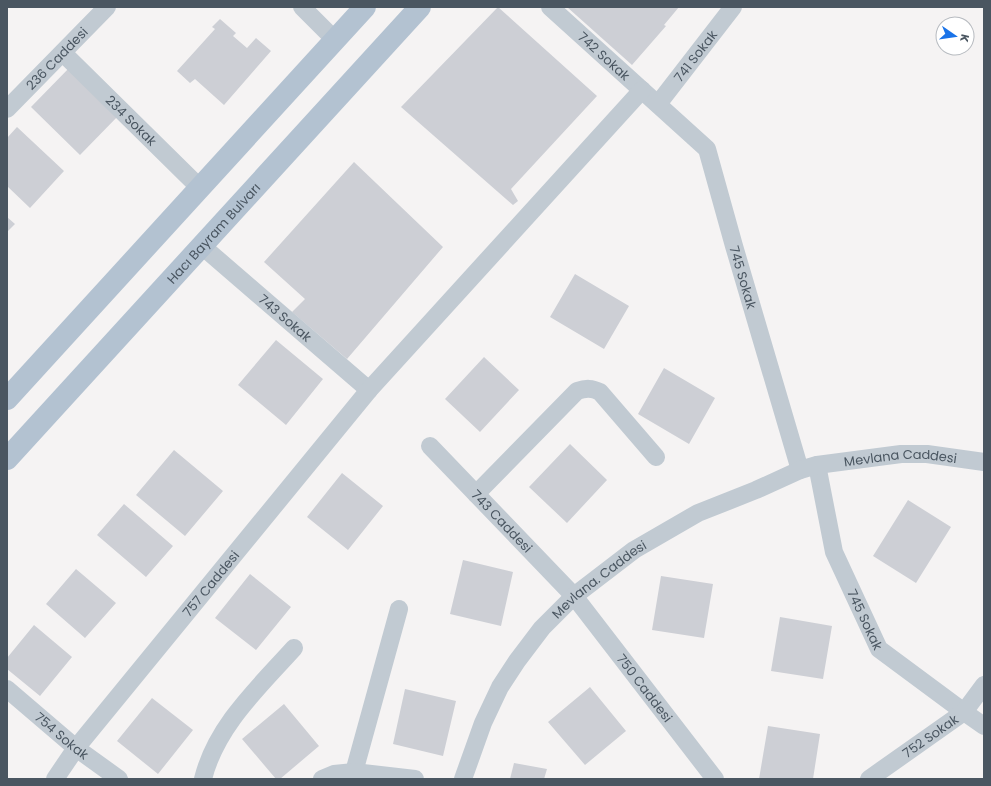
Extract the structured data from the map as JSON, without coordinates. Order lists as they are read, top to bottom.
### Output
{
  "streets": {
    "main road": ["Hacı Bayram Bulvarı"],
    "street": [
      "742 Sokak",
      "741 Sokak",
      "236 Caddesi",
      "234 Sokak",
      "745 Sokak",
      "743 Sokak",
      "Mevlana Caddesi",
      "743 Caddesi",
      "Mevlana. Caddesi",
      "757 Caddesi",
      "750 Caddesi",
      "754 Sokak",
      "752 Sokak"
    ]
  },
  "crossings": [
    ["742 Sokak", "741 Sokak"],
    ["742 Sokak", "745 Sokak"],
    ["742 Sokak", "757 Caddesi"],
    ["741 Sokak", "745 Sokak"],
    ["236 Caddesi", "234 Sokak"],
    ["Hacı Bayram Bulvarı", "743 Sokak"],
    ["745 Sokak", "Mevlana Caddesi"],
    ["745 Sokak", "Mevlana. Caddesi"],
    ["745 Sokak", "752 Sokak"],
    ["743 Sokak", "757 Caddesi"],
    ["Mevlana Caddesi", "Mevlana. Caddesi"],
    ["743 Caddesi", "Mevlana. Caddesi"],
    ["743 Caddesi", "750 Caddesi"],
    ["Mevlana. Caddesi", "750 Caddesi"],
    ["757 Caddesi", "754 Sokak"]
  ],
  "north": "right"
}
